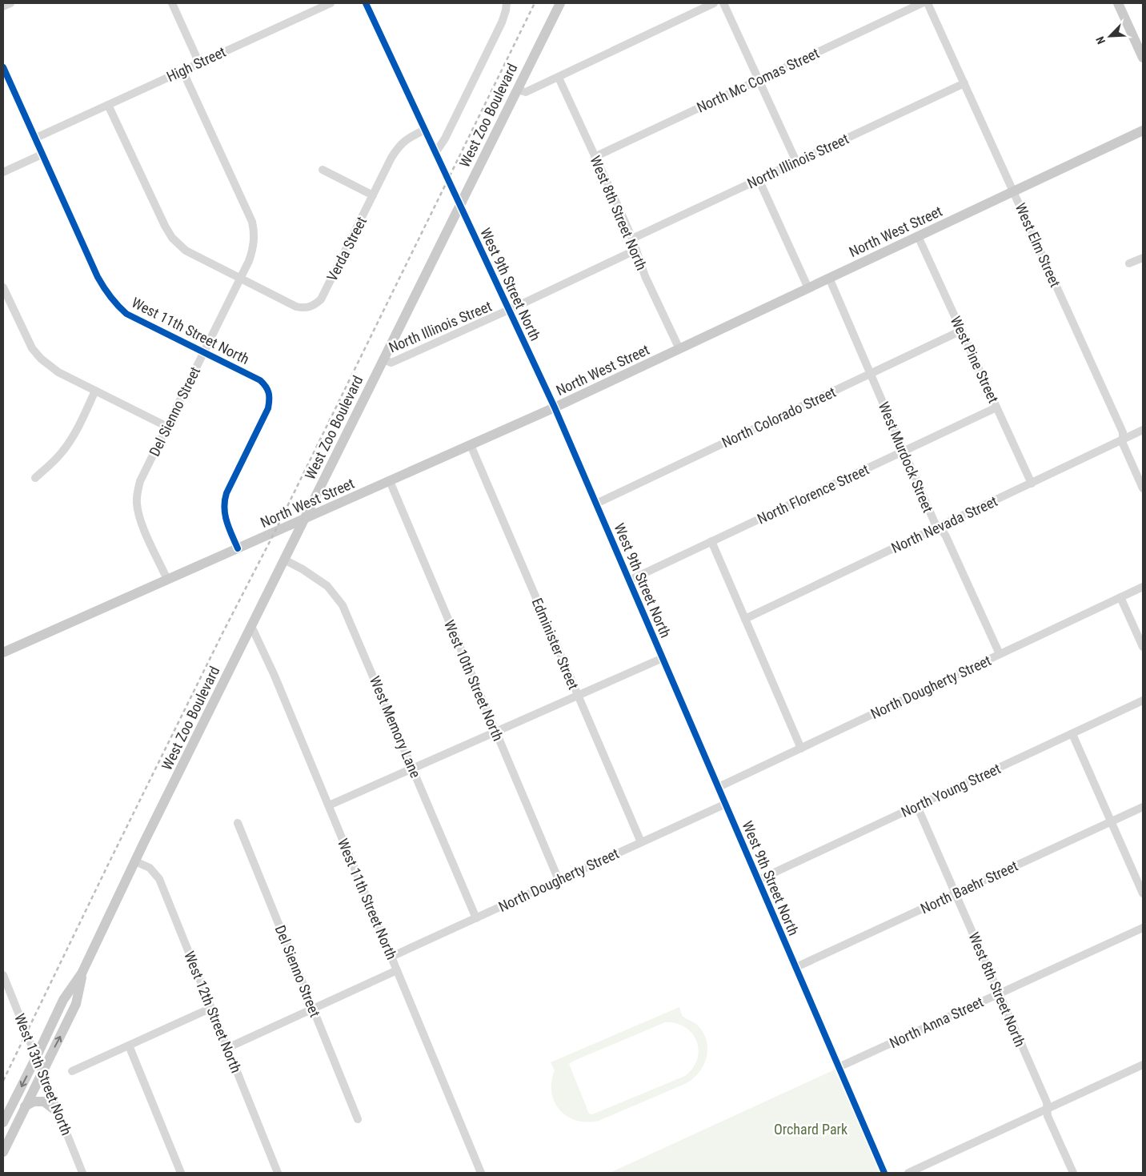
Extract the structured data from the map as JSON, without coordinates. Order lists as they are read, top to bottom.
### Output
{
  "streets": {
    "main road": ["West Zoo Boulevard", "North West Street"],
    "street": [
      "High Street",
      "North Mc Comas Street",
      "North Illinois Street",
      "West 8th Street North",
      "West Elm Street",
      "Verda Street",
      "West 9th Street North",
      "West 11th Street North",
      "West Pine Street",
      "Del Sienno Street",
      "North Colorado Street",
      "West Murdock Street",
      "North Florence Street",
      "North Nevada Street",
      "Edminister Street",
      "West 10th Street North",
      "North Dougherty Street",
      "West Memory Lane",
      "North Young Street",
      "North Baehr Street",
      "West 12th Street North",
      "North Anna Street",
      "West 13th Street North"
    ]
  },
  "crossings": [
    ["High Street", "West 11th Street North"],
    ["High Street", "Del Sienno Street"],
    ["North Mc Comas Street", "West 8th Street North"],
    ["West Zoo Boulevard", "North Illinois Street"],
    ["West Zoo Boulevard", "North West Street"],
    ["West Zoo Boulevard", "West 9th Street North"],
    ["West Zoo Boulevard", "West 11th Street North"],
    ["West Zoo Boulevard", "West Memory Lane"],
    ["West Zoo Boulevard", "West 12th Street North"],
    ["West Zoo Boulevard", "West 13th Street North"],
    ["North Illinois Street", "West 8th Street North"],
    ["North Illinois Street", "West Elm Street"],
    ["North Illinois Street", "West 9th Street North"],
    ["West 8th Street North", "North West Street"],
    ["West 8th Street North", "North Young Street"],
    ["West 8th Street North", "North Baehr Street"],
    ["West 8th Street North", "North Anna Street"],
    ["North West Street", "West Elm Street"],
    ["North West Street", "West 9th Street North"],
    ["North West Street", "West 11th Street North"],
    ["North West Street", "West Pine Street"],
    ["North West Street", "Del Sienno Street"],
    ["North West Street", "West Murdock Street"],
    ["North West Street", "Edminister Street"],
    ["North West Street", "West 10th Street North"],
    ["West Elm Street", "North Nevada Street"],
    ["Verda Street", "West 9th Street North"],
    ["Verda Street", "Del Sienno Street"],
    ["West 9th Street North", "North Colorado Street"],
    ["West 9th Street North", "North Florence Street"],
    ["West 9th Street North", "North Dougherty Street"],
    ["West 9th Street North", "North Young Street"],
    ["West 9th Street North", "North Baehr Street"],
    ["West 9th Street North", "North Anna Street"],
    ["West 11th Street North", "Del Sienno Street"],
    ["West 11th Street North", "North Dougherty Street"],
    ["West Pine Street", "North Colorado Street"],
    ["West Pine Street", "North Florence Street"],
    ["West Pine Street", "North Nevada Street"],
    ["North Colorado Street", "West Murdock Street"],
    ["West Murdock Street", "North Florence Street"],
    ["West Murdock Street", "North Nevada Street"],
    ["West Murdock Street", "North Dougherty Street"],
    ["Edminister Street", "North Dougherty Street"],
    ["West 10th Street North", "North Dougherty Street"],
    ["North Dougherty Street", "West Memory Lane"]
  ],
  "parks": ["Orchard Park"],
  "north": "bottom left"
}
